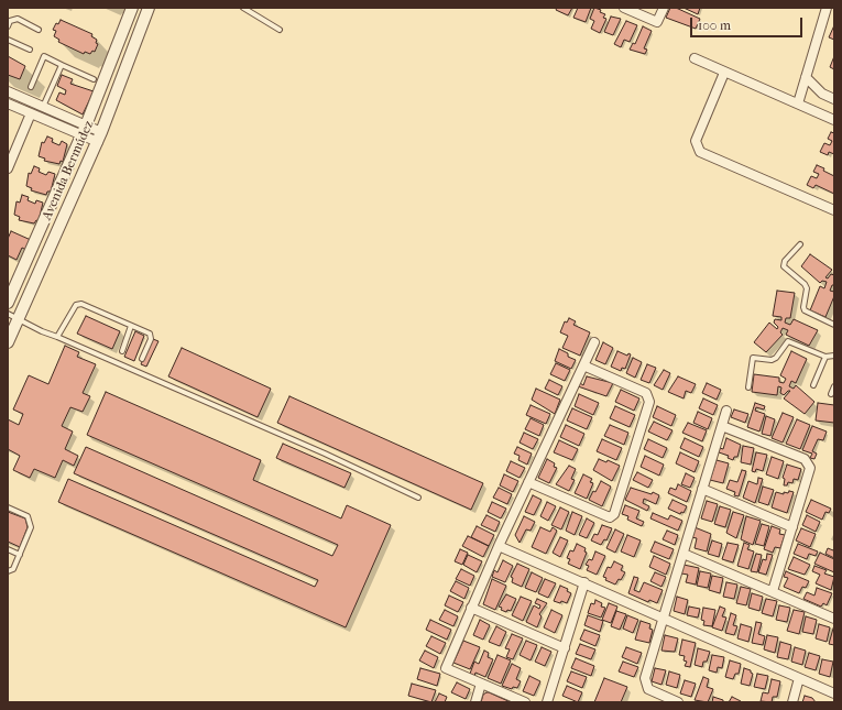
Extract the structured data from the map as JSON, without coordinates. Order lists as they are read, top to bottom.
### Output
{
  "streets": {
    "street": ["Avenida Bermúdez"]
  },
  "scale_bar": "100 m"
}
